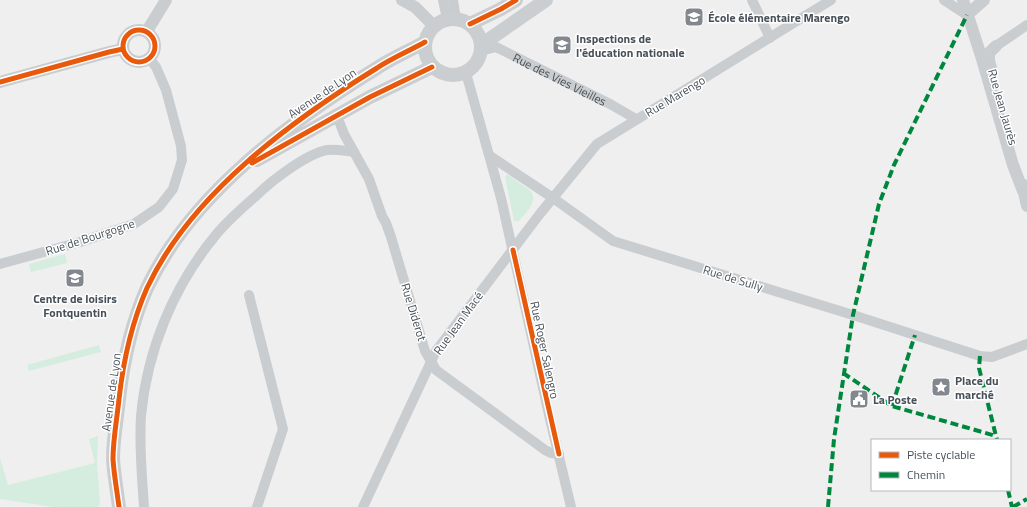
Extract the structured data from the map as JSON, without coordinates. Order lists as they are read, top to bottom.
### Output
{
  "streets": {
    "main road": ["Avenue de Lyon"],
    "street": [
      "Rue des Vies Vieilles",
      "Rue Marengo",
      "Rue Jean Jaurès",
      "Rue de Bourgogne",
      "Rue de Sully",
      "Rue Diderot",
      "Rue Jean Macé",
      "Rue Roger Salengro"
    ]
  },
  "crossings": [
    ["Rue des Vies Vieilles", "Avenue de Lyon"],
    ["Rue des Vies Vieilles", "Rue Marengo"],
    ["Rue des Vies Vieilles", "Rue Roger Salengro"],
    ["Avenue de Lyon", "Rue Diderot"],
    ["Avenue de Lyon", "Rue Roger Salengro"],
    ["Rue Marengo", "Rue de Sully"],
    ["Rue Marengo", "Rue Jean Macé"],
    ["Rue de Sully", "Rue Roger Salengro"],
    ["Rue Diderot", "Rue Jean Macé"],
    ["Rue Diderot", "Rue Roger Salengro"],
    ["Rue Jean Macé", "Rue Roger Salengro"]
  ],
  "places": {
    "school or university": ["École élémentaire Marengo", "Inspections de l'éducation nationale", "Centre de loisirs Fontquentin"],
    "place": ["Place du marché"],
    "public building": ["La Poste"]
  },
  "legend": ["Piste cyclable", "Chemin"]
}
